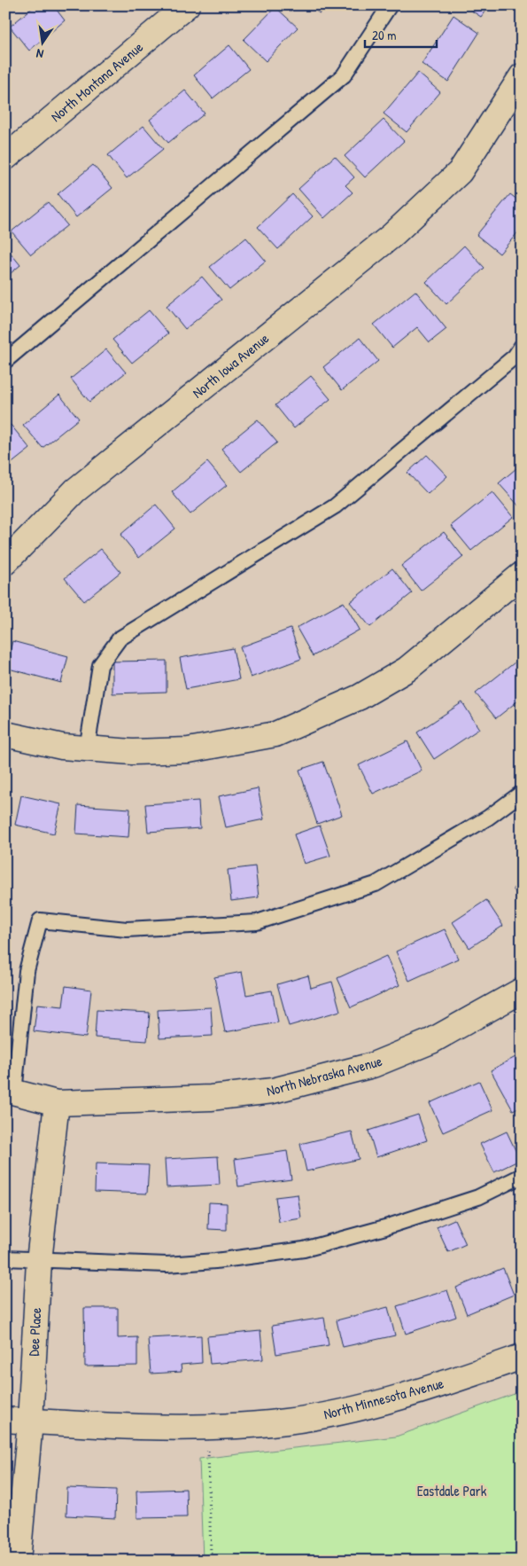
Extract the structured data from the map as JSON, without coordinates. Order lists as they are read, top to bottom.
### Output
{
  "streets": {
    "street": [
      "North Montana Avenue",
      "North Iowa Avenue",
      "North Nebraska Avenue",
      "Dee Place",
      "North Minnesota Avenue"
    ]
  },
  "crossings": [
    ["North Nebraska Avenue", "Dee Place"],
    ["Dee Place", "North Minnesota Avenue"]
  ],
  "parks": ["Eastdale Park"],
  "scale_bar": "20 m",
  "north": "bottom"
}
